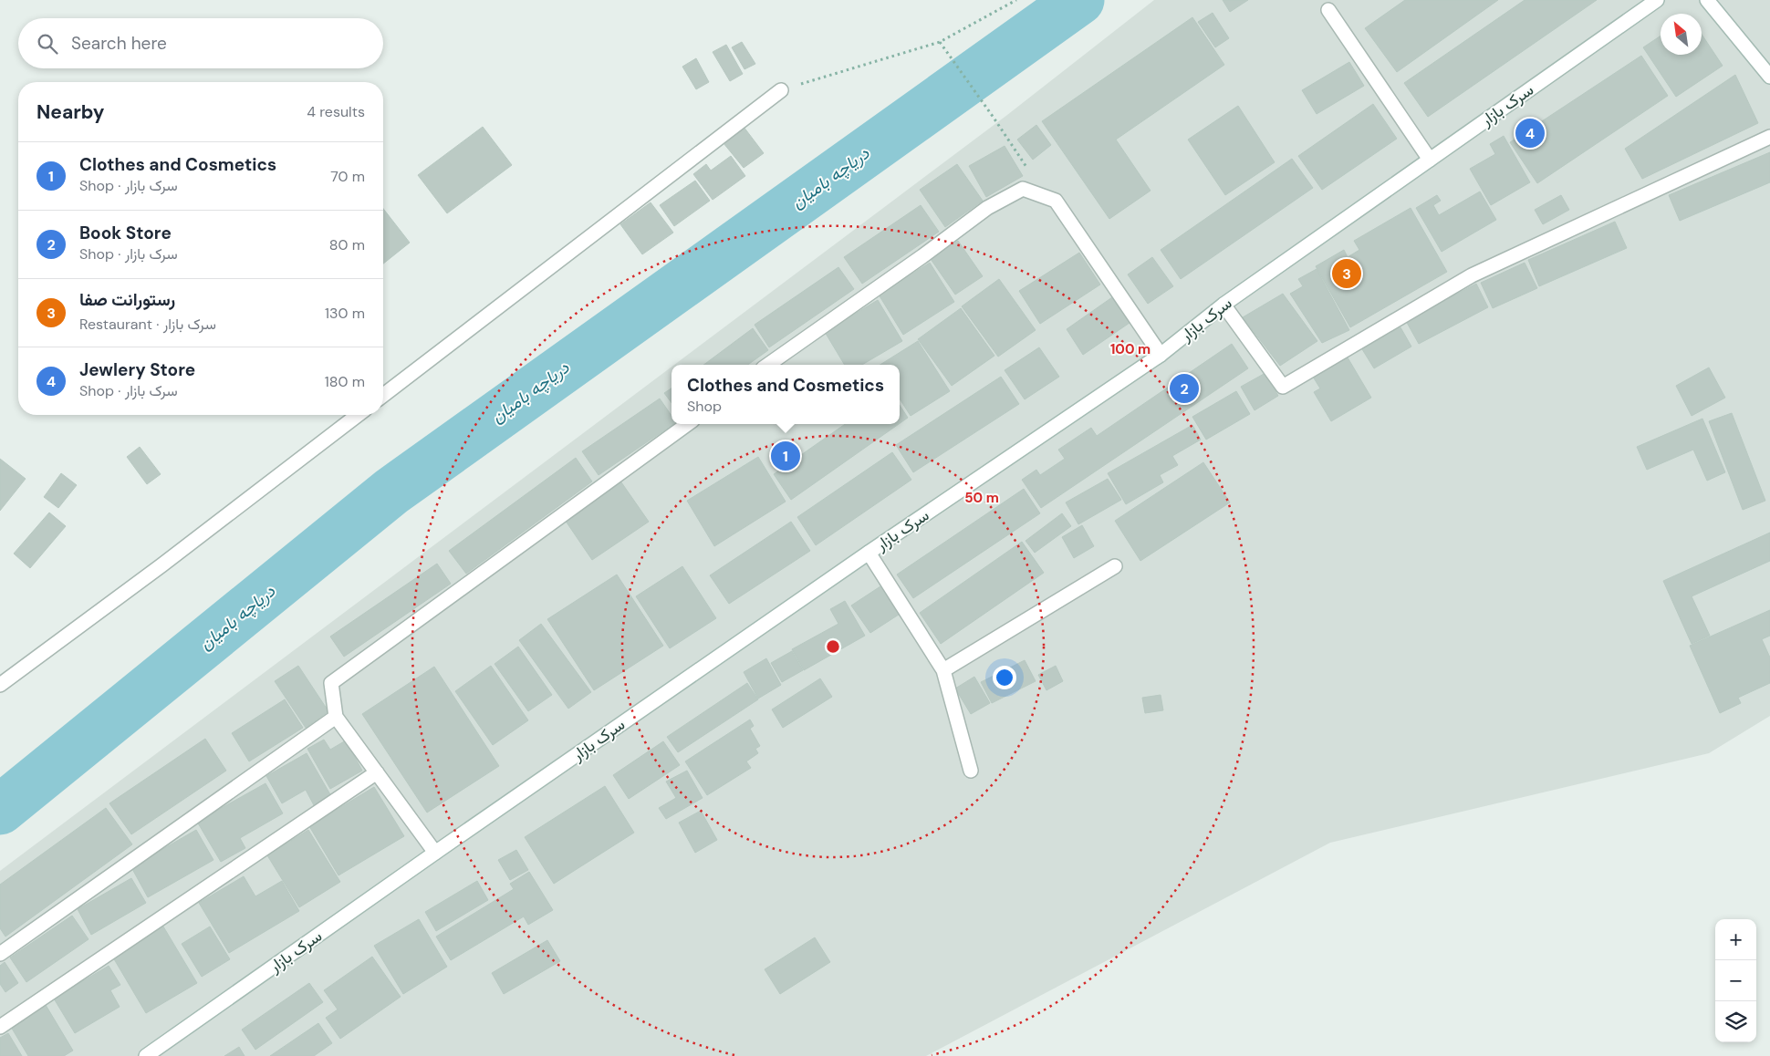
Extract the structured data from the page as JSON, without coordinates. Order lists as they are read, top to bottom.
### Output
{
  "streets": {
    "street": ["سرک بازار"]
  },
  "water": ["دریاچه بامیان"],
  "north": "top left",
  "page": {
    "search": "Search here",
    "heading": ["Nearby", "4 results"],
    "pins": [
      "4",
      "3",
      "2",
      "1"
    ],
    "list": [
      {
        "mark": "1",
        "name": "Clothes and Cosmetics",
        "note": "Shop · سرک بازار",
        "value": "70 m"
      },
      {
        "mark": "2",
        "name": "Book Store",
        "note": "Shop · سرک بازار",
        "value": "80 m"
      },
      {
        "mark": "3",
        "name": "رستورانت صفا",
        "note": "Restaurant · سرک بازار",
        "value": "130 m"
      },
      {
        "mark": "4",
        "name": "Jewlery Store",
        "note": "Shop · سرک بازار",
        "value": "180 m"
      }
    ],
    "popup": ["Clothes and Cosmetics", "Shop"],
    "map_buttons": ["+", "−"]
  },
  "rings": ["100 m", "50 m"]
}
